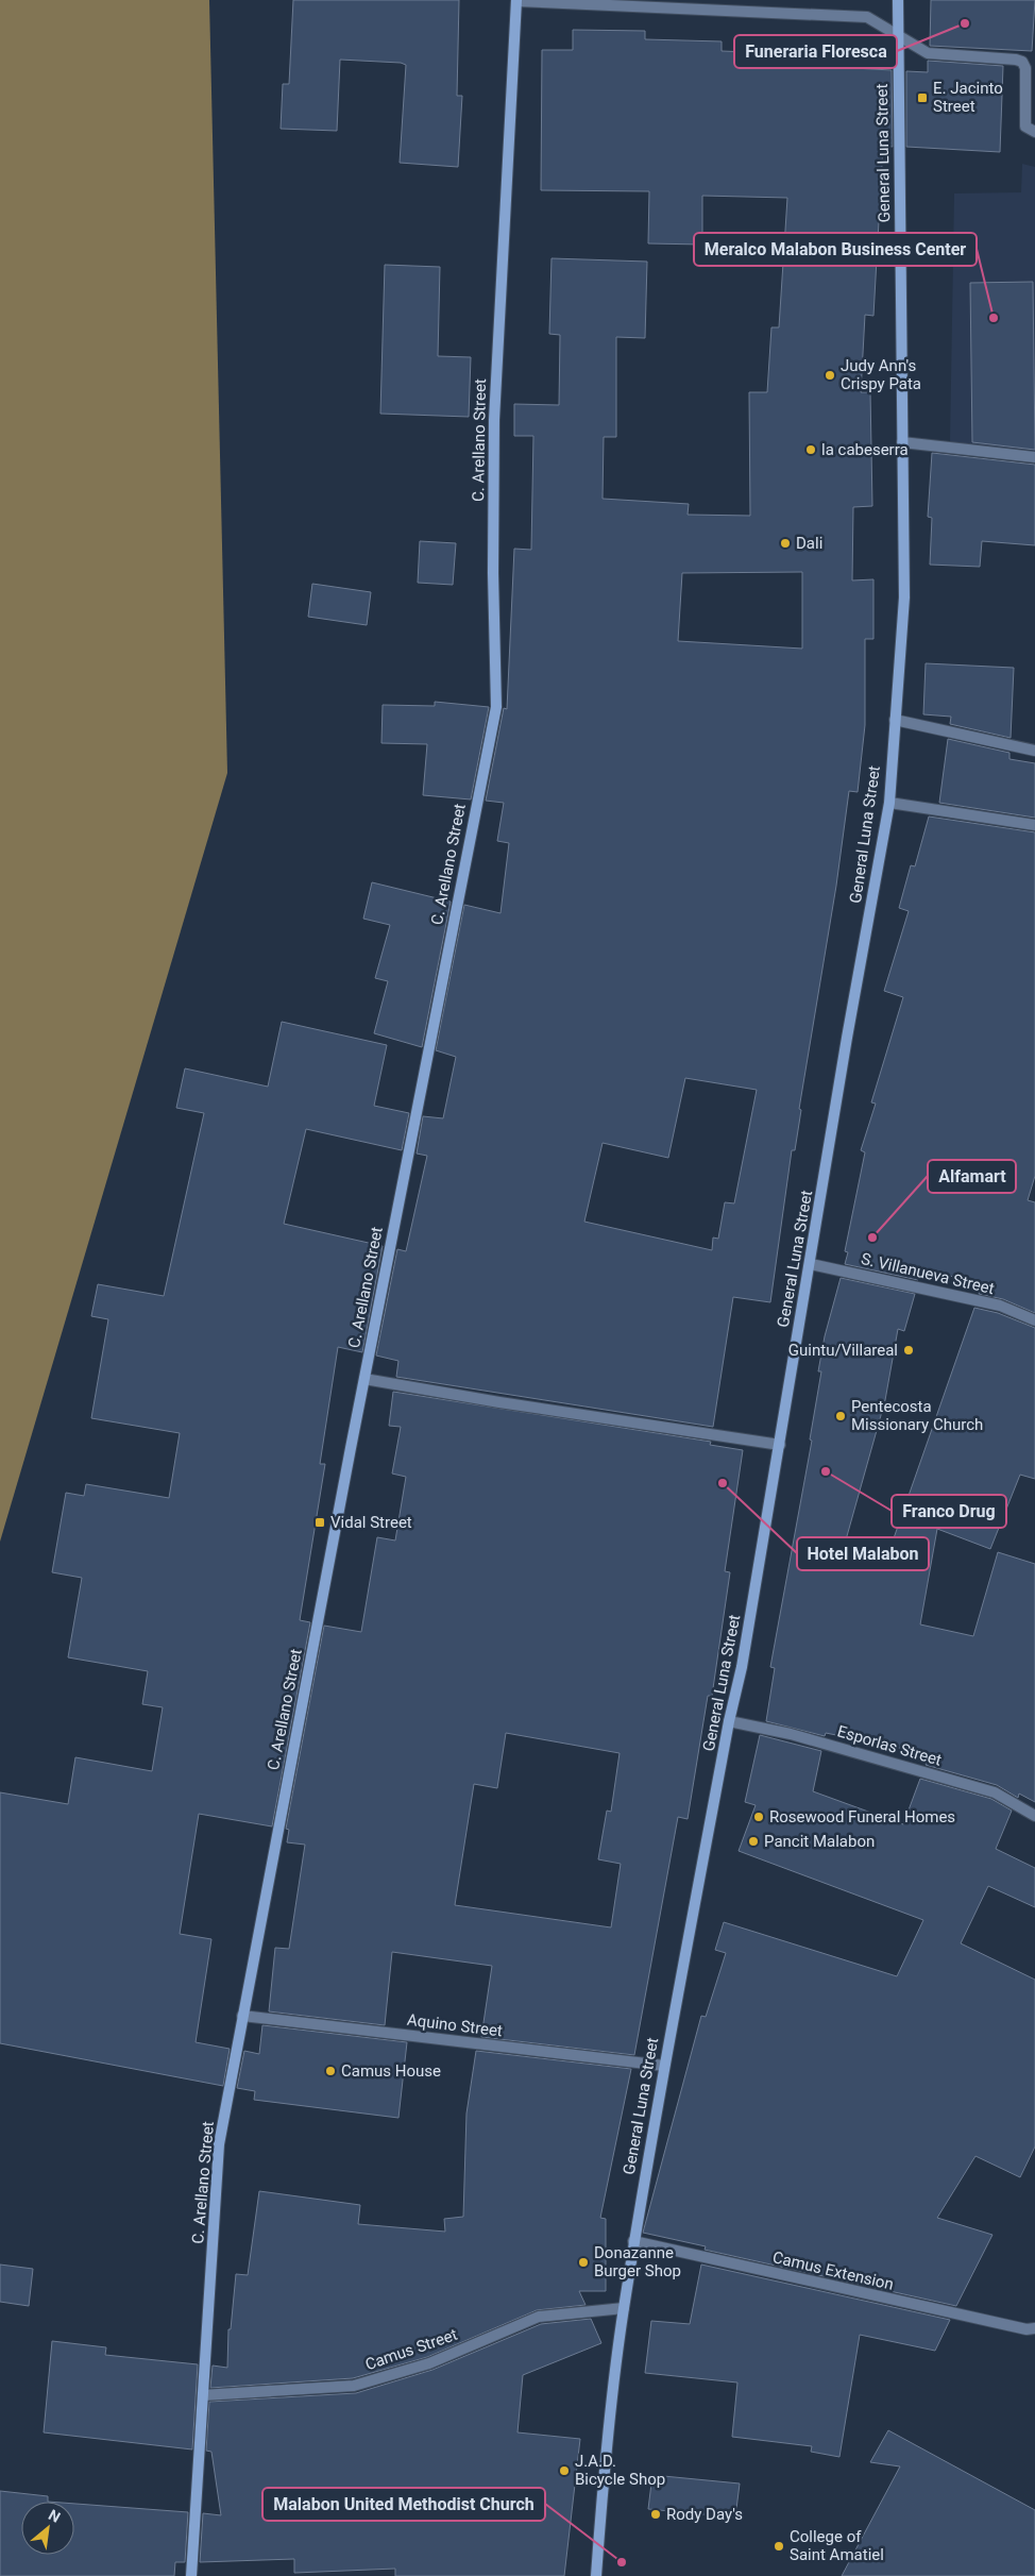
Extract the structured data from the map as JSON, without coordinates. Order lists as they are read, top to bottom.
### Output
{
  "streets": {
    "main road": ["General Luna Street", "C. Arellano Street"],
    "street": [
      "S. Villanueva Street",
      "Esporlas Street",
      "Aquino Street",
      "Camus Extension",
      "Camus Street"
    ]
  },
  "crossings": [
    ["General Luna Street", "S. Villanueva Street"],
    ["General Luna Street", "Esporlas Street"],
    ["General Luna Street", "Aquino Street"],
    ["General Luna Street", "Camus Extension"],
    ["General Luna Street", "Camus Street"],
    ["C. Arellano Street", "Aquino Street"],
    ["C. Arellano Street", "Camus Street"]
  ],
  "places": {
    "other": [
      "Funeraria Floresca",
      "Meralco Malabon Business Center",
      "Judy Ann's Crispy Pata",
      "la cabeserra",
      "Dali",
      "Alfamart",
      "Guintu/Villareal",
      "Pentecosta Missionary Church",
      "Franco Drug",
      "Hotel Malabon",
      "Rosewood Funeral Homes",
      "Pancit Malabon",
      "Camus House",
      "Donazanne Burger Shop",
      "J.A.D. Bicycle Shop",
      "Rody Day's",
      "College of Saint Amatiel",
      "Malabon United Methodist Church"
    ],
    "transit": ["E. Jacinto Street", "Vidal Street"]
  },
  "north": "top right"
}
